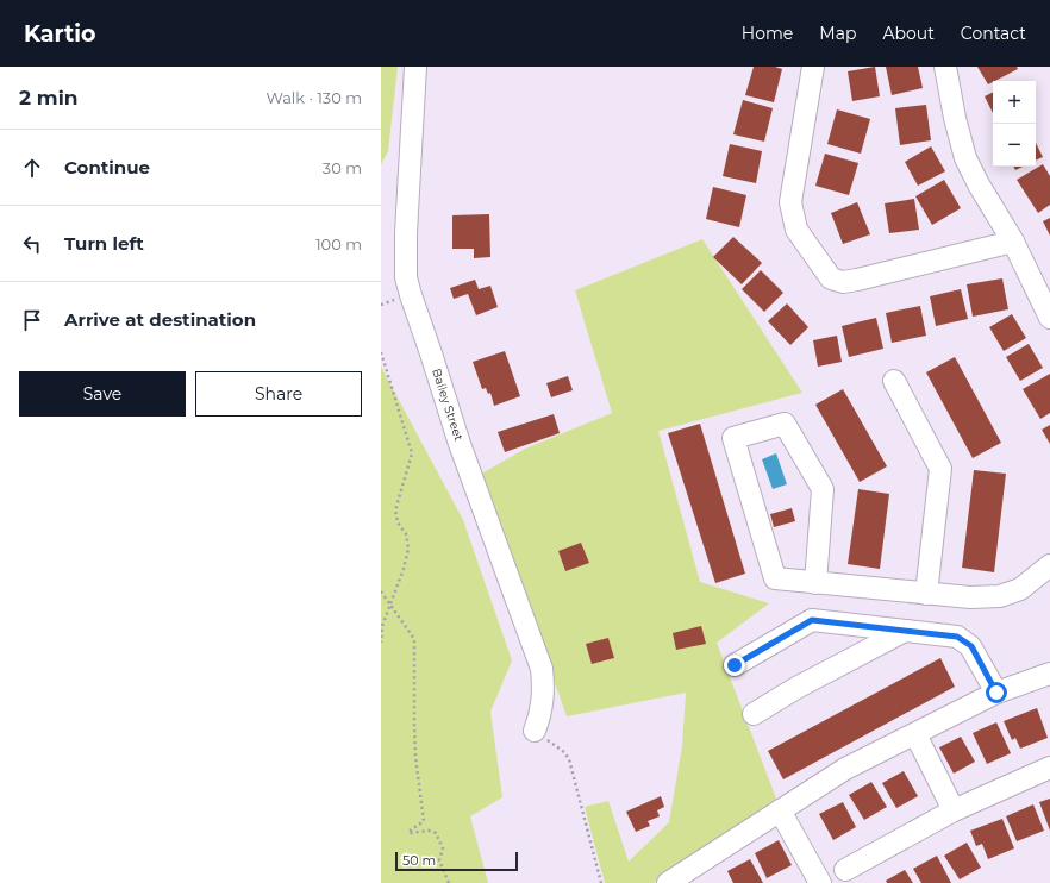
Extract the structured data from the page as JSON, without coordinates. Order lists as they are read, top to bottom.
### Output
{
  "streets": {
    "street": ["Bailey Street"]
  },
  "scale_bar": "50 m",
  "page": {
    "header": "Kartio",
    "nav": [
      "Home",
      "Map",
      "About",
      "Contact"
    ],
    "heading": ["2 min", "Walk · 130 m"],
    "map_buttons": ["+", "−"],
    "list": [
      ["Continue", "30 m"],
      ["Turn left", "100 m"],
      "Arrive at destination"
    ],
    "buttons": ["Save", "Share"],
    "scale": "50 m"
  }
}
